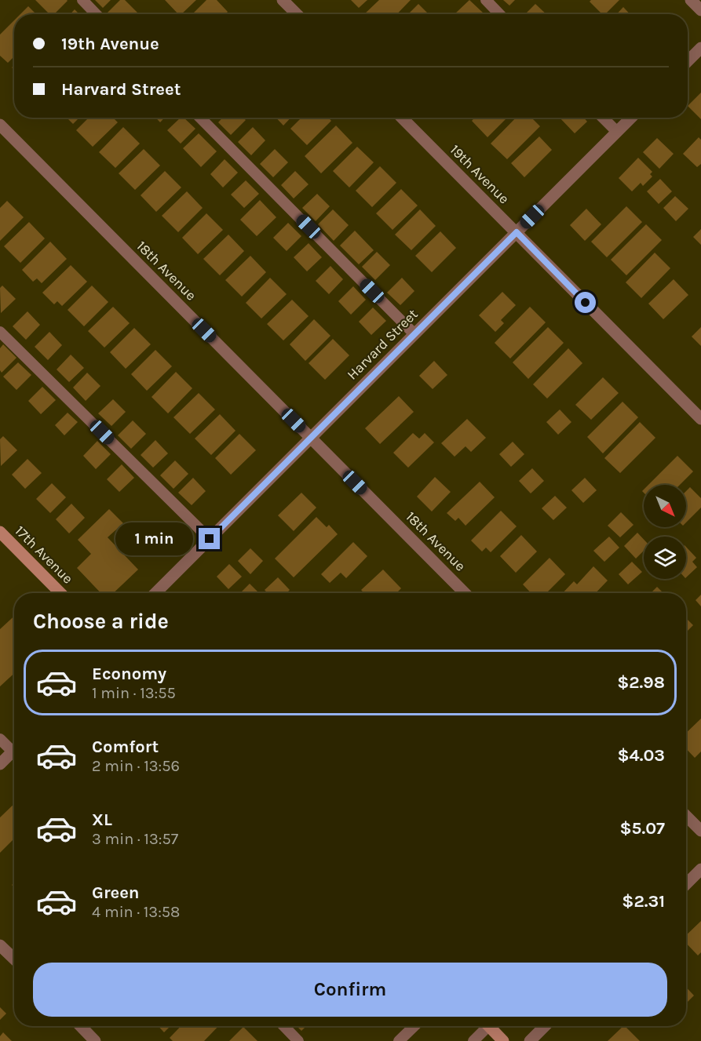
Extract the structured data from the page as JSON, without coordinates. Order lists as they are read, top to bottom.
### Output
{
  "streets": {
    "street": [
      "19th Avenue",
      "18th Avenue",
      "Harvard Street",
      "17th Avenue"
    ]
  },
  "crossings": [
    ["19th Avenue", "Harvard Street"],
    ["18th Avenue", "Harvard Street"]
  ],
  "north": "bottom right",
  "page": {
    "banner": ["19th Avenue", "Harvard Street"],
    "bubble": "1 min",
    "heading": "Choose a ride",
    "list": [
      {
        "name": "Economy",
        "note": "1 min · 13:55",
        "value": "$2.98"
      },
      {
        "name": "Comfort",
        "note": "2 min · 13:56",
        "value": "$4.03"
      },
      {
        "name": "XL",
        "note": "3 min · 13:57",
        "value": "$5.07"
      },
      {
        "name": "Green",
        "note": "4 min · 13:58",
        "value": "$2.31"
      }
    ],
    "buttons": "Confirm"
  }
}
